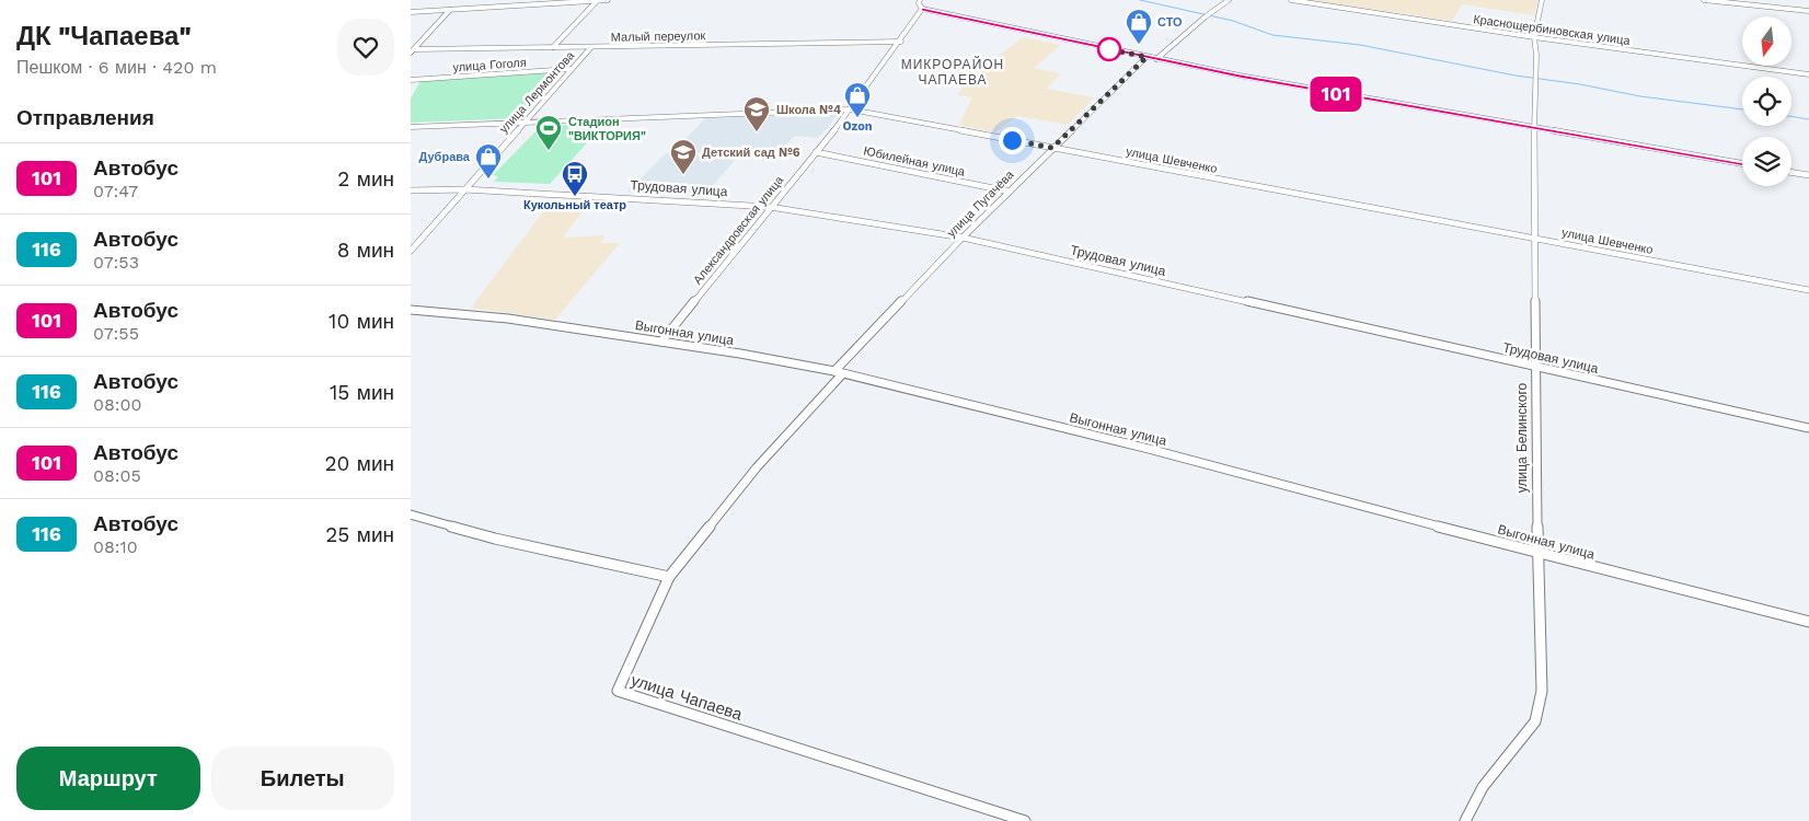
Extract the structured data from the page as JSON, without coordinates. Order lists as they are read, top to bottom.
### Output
{
  "streets": {
    "street": [
      "Краснощербиновская улица",
      "Малый переулок",
      "улица Гоголя",
      "улица Лермонтова",
      "улица Шевченко",
      "Юбилейная улица",
      "Трудовая улица",
      "улица Пугачёва",
      "Александровская улица",
      "Выгонная улица",
      "улица Белинского",
      "улица Чапаева"
    ]
  },
  "crossings": [
    ["Краснощербиновская улица", "улица Белинского"],
    ["Малый переулок", "улица Лермонтова"],
    ["Малый переулок", "Александровская улица"],
    ["улица Гоголя", "улица Лермонтова"],
    ["улица Лермонтова", "улица Шевченко"],
    ["улица Лермонтова", "Трудовая улица"],
    ["улица Шевченко", "улица Пугачёва"],
    ["улица Шевченко", "Александровская улица"],
    ["улица Шевченко", "улица Белинского"],
    ["Юбилейная улица", "улица Пугачёва"],
    ["Юбилейная улица", "Александровская улица"],
    ["Трудовая улица", "улица Пугачёва"],
    ["Трудовая улица", "Александровская улица"],
    ["Трудовая улица", "улица Белинского"],
    ["улица Пугачёва", "Выгонная улица"],
    ["улица Пугачёва", "улица Чапаева"],
    ["Александровская улица", "Выгонная улица"],
    ["Выгонная улица", "улица Белинского"]
  ],
  "districts": ["МИКРОРАЙОН ЧАПАЕВА"],
  "places": {
    "shop": ["СТО", "Ozon", "Дубрава"],
    "school or university": ["Школа №4", "Детский сад №6"],
    "sports": ["Стадион \"ВИКТОРИЯ\""],
    "bus stop": ["Кукольный театр"]
  },
  "lines": ["bus line 101"],
  "north": "bottom",
  "page": {
    "heading": [
      ["ДК \"Чапаева\"", "Пешком · 6 мин · 420 m"],
      "Отправления"
    ],
    "on_map": "101",
    "list": [
      {
        "mark": "101",
        "name": "Автобус",
        "note": "07:47",
        "value": "2 мин"
      },
      {
        "mark": "116",
        "name": "Автобус",
        "note": "07:53",
        "value": "8 мин"
      },
      {
        "mark": "101",
        "name": "Автобус",
        "note": "07:55",
        "value": "10 мин"
      },
      {
        "mark": "116",
        "name": "Автобус",
        "note": "08:00",
        "value": "15 мин"
      },
      {
        "mark": "101",
        "name": "Автобус",
        "note": "08:05",
        "value": "20 мин"
      },
      {
        "mark": "116",
        "name": "Автобус",
        "note": "08:10",
        "value": "25 мин"
      }
    ],
    "buttons": ["Маршрут", "Билеты"]
  }
}
